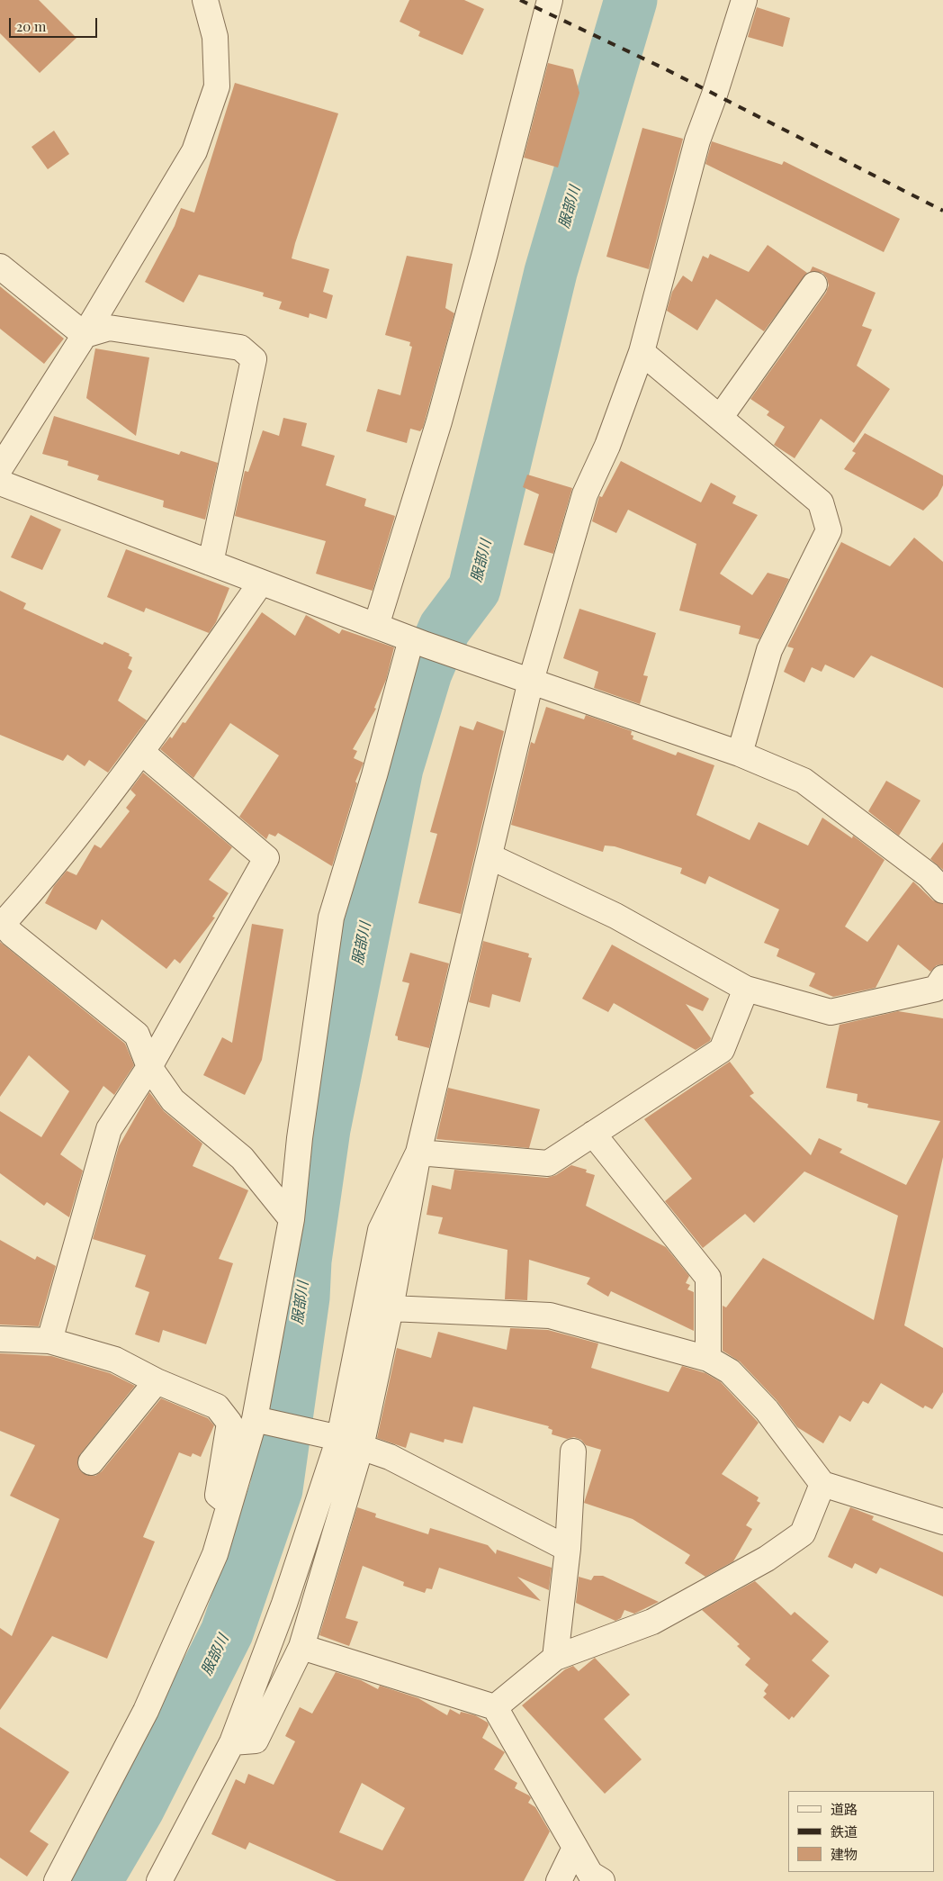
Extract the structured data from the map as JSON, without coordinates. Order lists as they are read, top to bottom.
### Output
{
  "water": ["服部川"],
  "legend": ["道路", "鉄道", "建物"],
  "scale_bar": "20 m"
}
